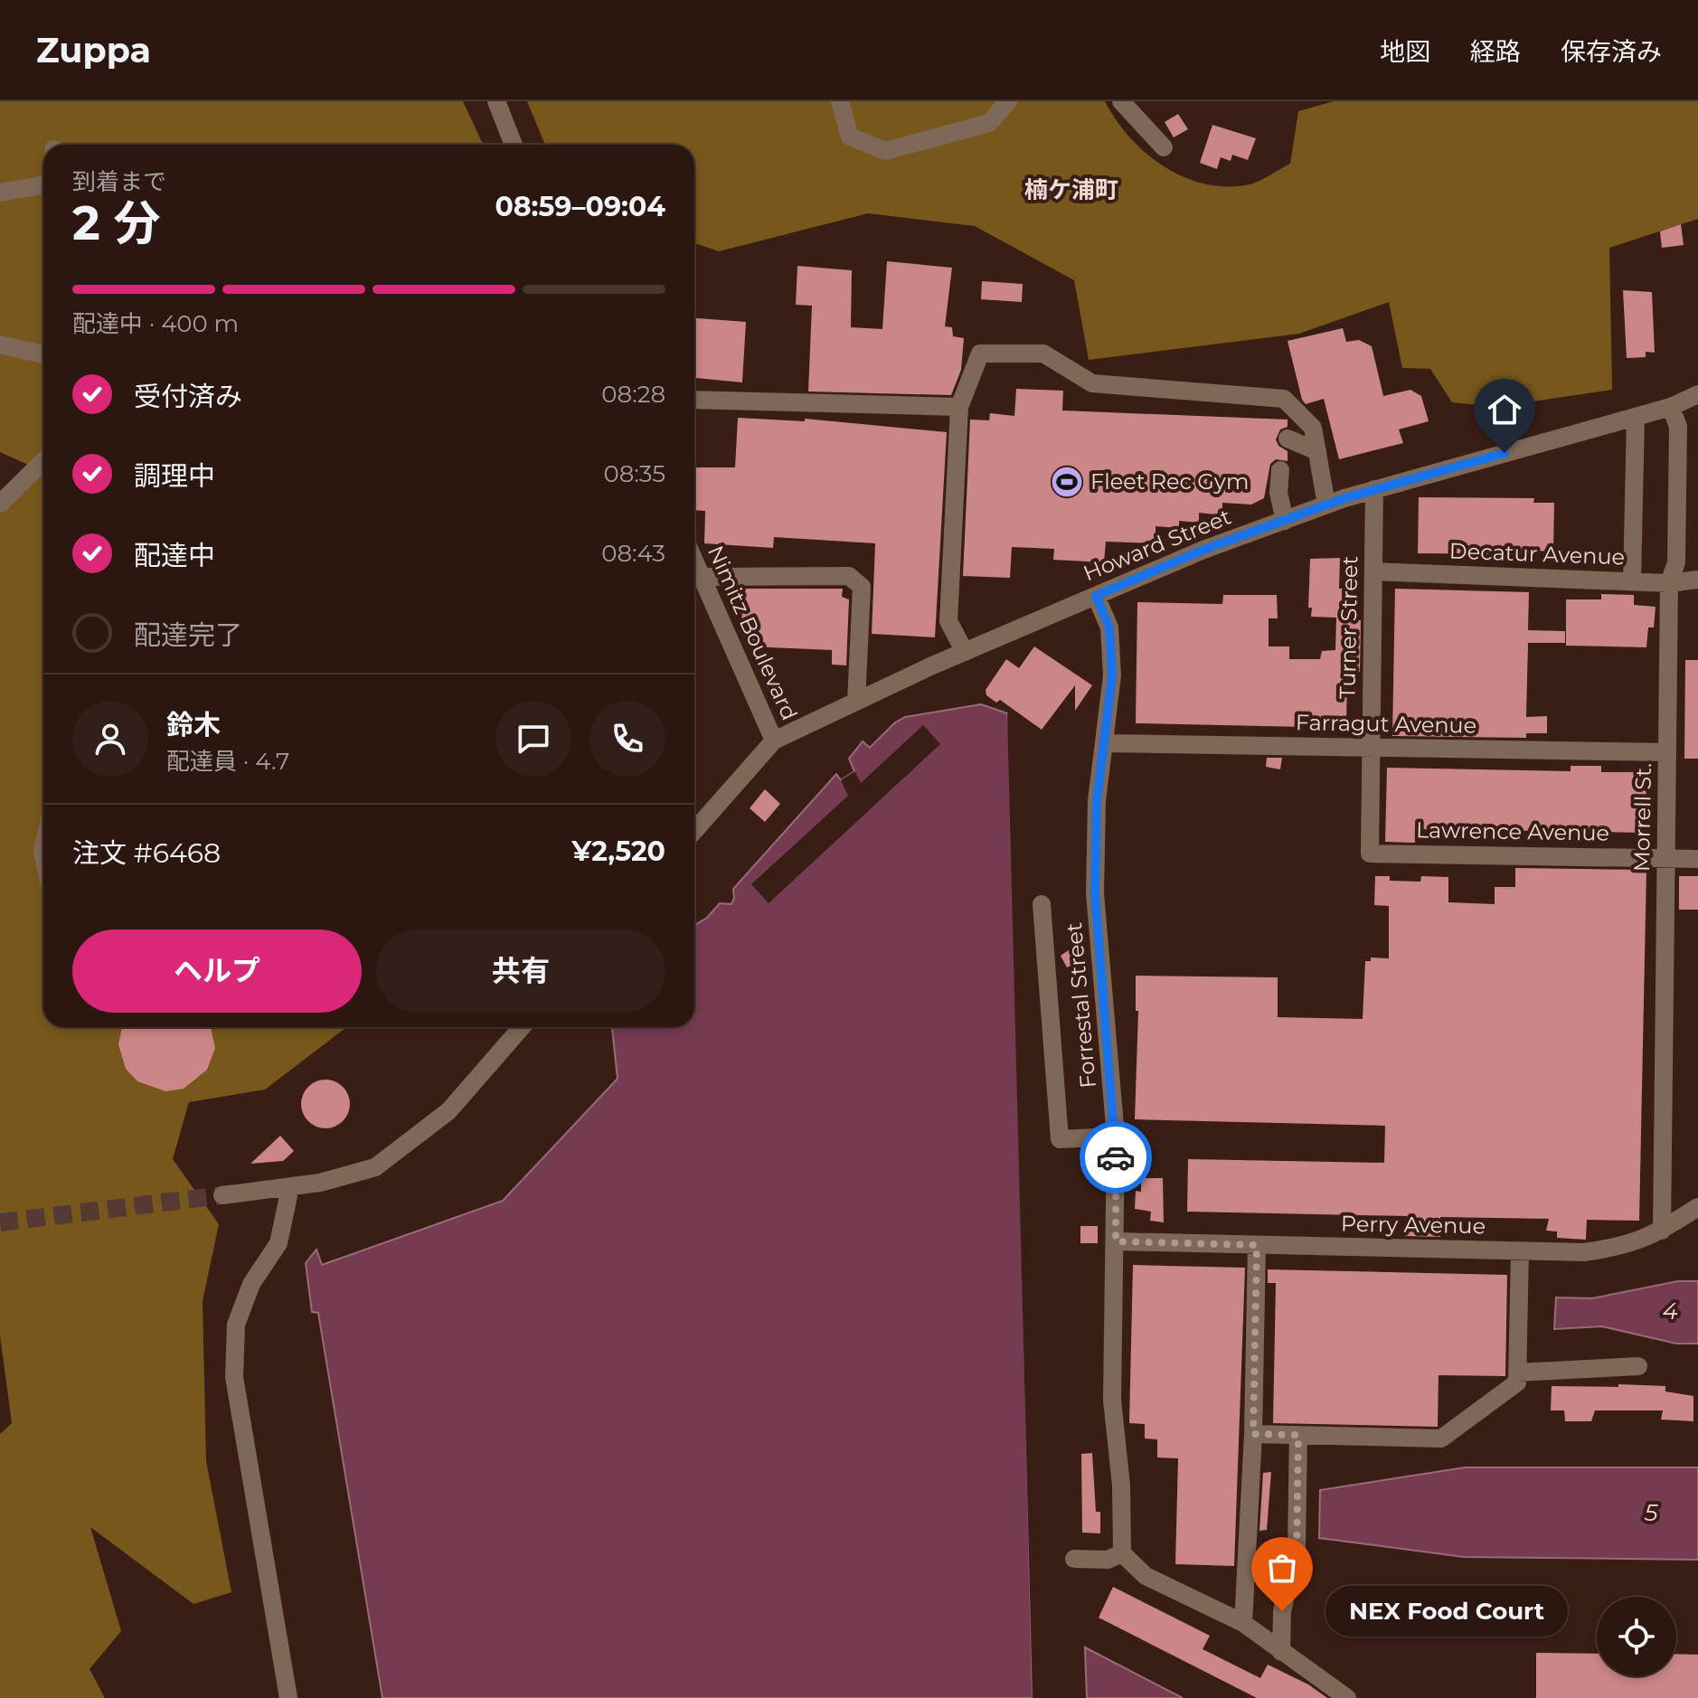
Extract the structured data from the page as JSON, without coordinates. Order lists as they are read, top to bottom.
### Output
{
  "streets": {
    "street": [
      "Howard Street",
      "Decatur Avenue",
      "Turner Street",
      "Nimitz Boulevard",
      "Farragut Avenue",
      "Morrell St.",
      "Lawrence Avenue",
      "Forrestal Street",
      "Perry Avenue"
    ]
  },
  "crossings": [
    ["Howard Street", "Turner Street"],
    ["Howard Street", "Nimitz Boulevard"],
    ["Howard Street", "Morrell St."],
    ["Howard Street", "Forrestal Street"],
    ["Decatur Avenue", "Turner Street"],
    ["Decatur Avenue", "Morrell St."],
    ["Turner Street", "Farragut Avenue"],
    ["Turner Street", "Lawrence Avenue"],
    ["Farragut Avenue", "Morrell St."],
    ["Farragut Avenue", "Forrestal Street"],
    ["Morrell St.", "Lawrence Avenue"],
    ["Morrell St.", "Perry Avenue"],
    ["Forrestal Street", "Perry Avenue"]
  ],
  "districts": ["楠ケ浦町"],
  "water": ["4", "5"],
  "places": {
    "sports": ["Fleet Rec Gym"],
    "other": ["NEX Food Court"]
  },
  "page": {
    "header": "Zuppa",
    "nav": ["地図", "経路", "保存済み"],
    "heading": ["2 分", "到着まで", "08:59–09:04"],
    "panel": [
      "鈴木",
      "配達員 · 4.7",
      "注文 #6468",
      "¥2,520"
    ],
    "bar": "配達中 · 400 m",
    "list": [
      ["受付済み", "08:28"],
      ["調理中", "08:35"],
      ["配達中", "08:43"],
      "配達完了"
    ],
    "buttons": ["ヘルプ", "共有"],
    "bubble": "NEX Food Court"
  }
}
